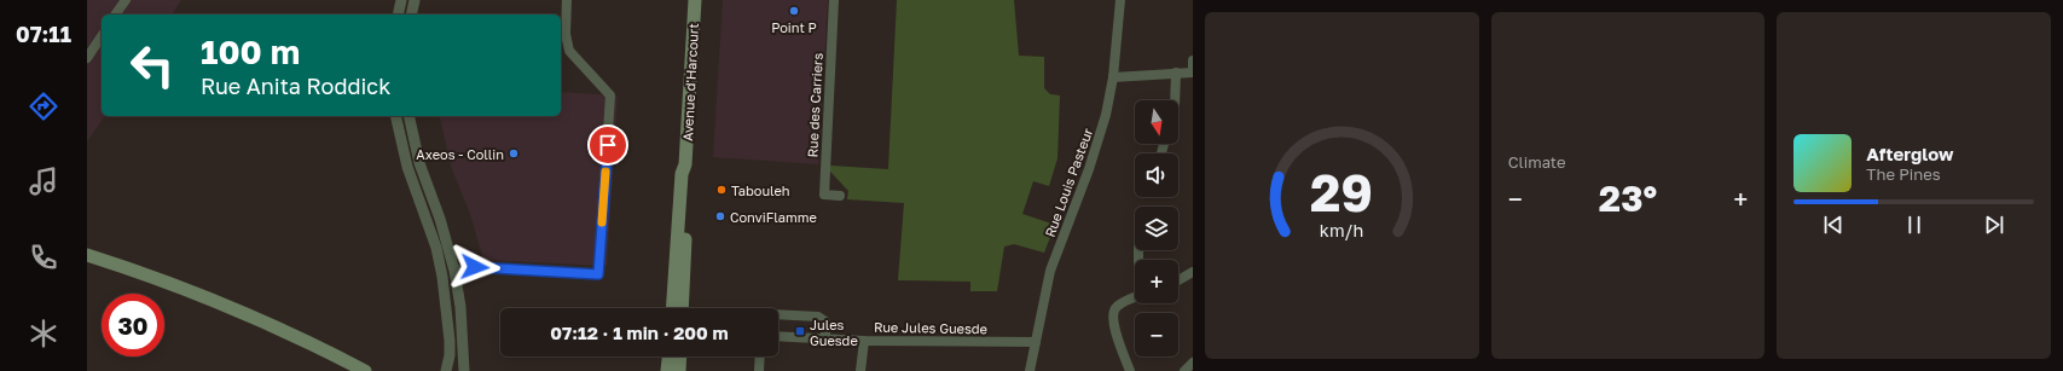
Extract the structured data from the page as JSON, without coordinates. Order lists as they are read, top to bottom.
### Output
{
  "streets": {
    "main road": ["Avenue d'Harcourt"],
    "street": ["Rue des Carriers", "Rue Louis Pasteur", "Rue Jules Guesde"]
  },
  "crossings": [
    ["Rue Louis Pasteur", "Rue Jules Guesde"]
  ],
  "places": {
    "other": [
      "Point P",
      "Axeos - Collin",
      "Tabouleh",
      "ConviFlamme"
    ],
    "transit": ["Jules Guesde"]
  },
  "north": "bottom",
  "page": {
    "tabs": "07:11",
    "tile": "Climate",
    "turn": ["100 m", "Rue Anita Roddick"],
    "map_buttons": ["+", "−"],
    "song": ["Afterglow", "The Pines"],
    "heat": ["−", "23°", "+"],
    "limit": "30",
    "trip": "07:12 · 1 min · 200 m",
    "gauge": ["29", "km/h"]
  }
}
